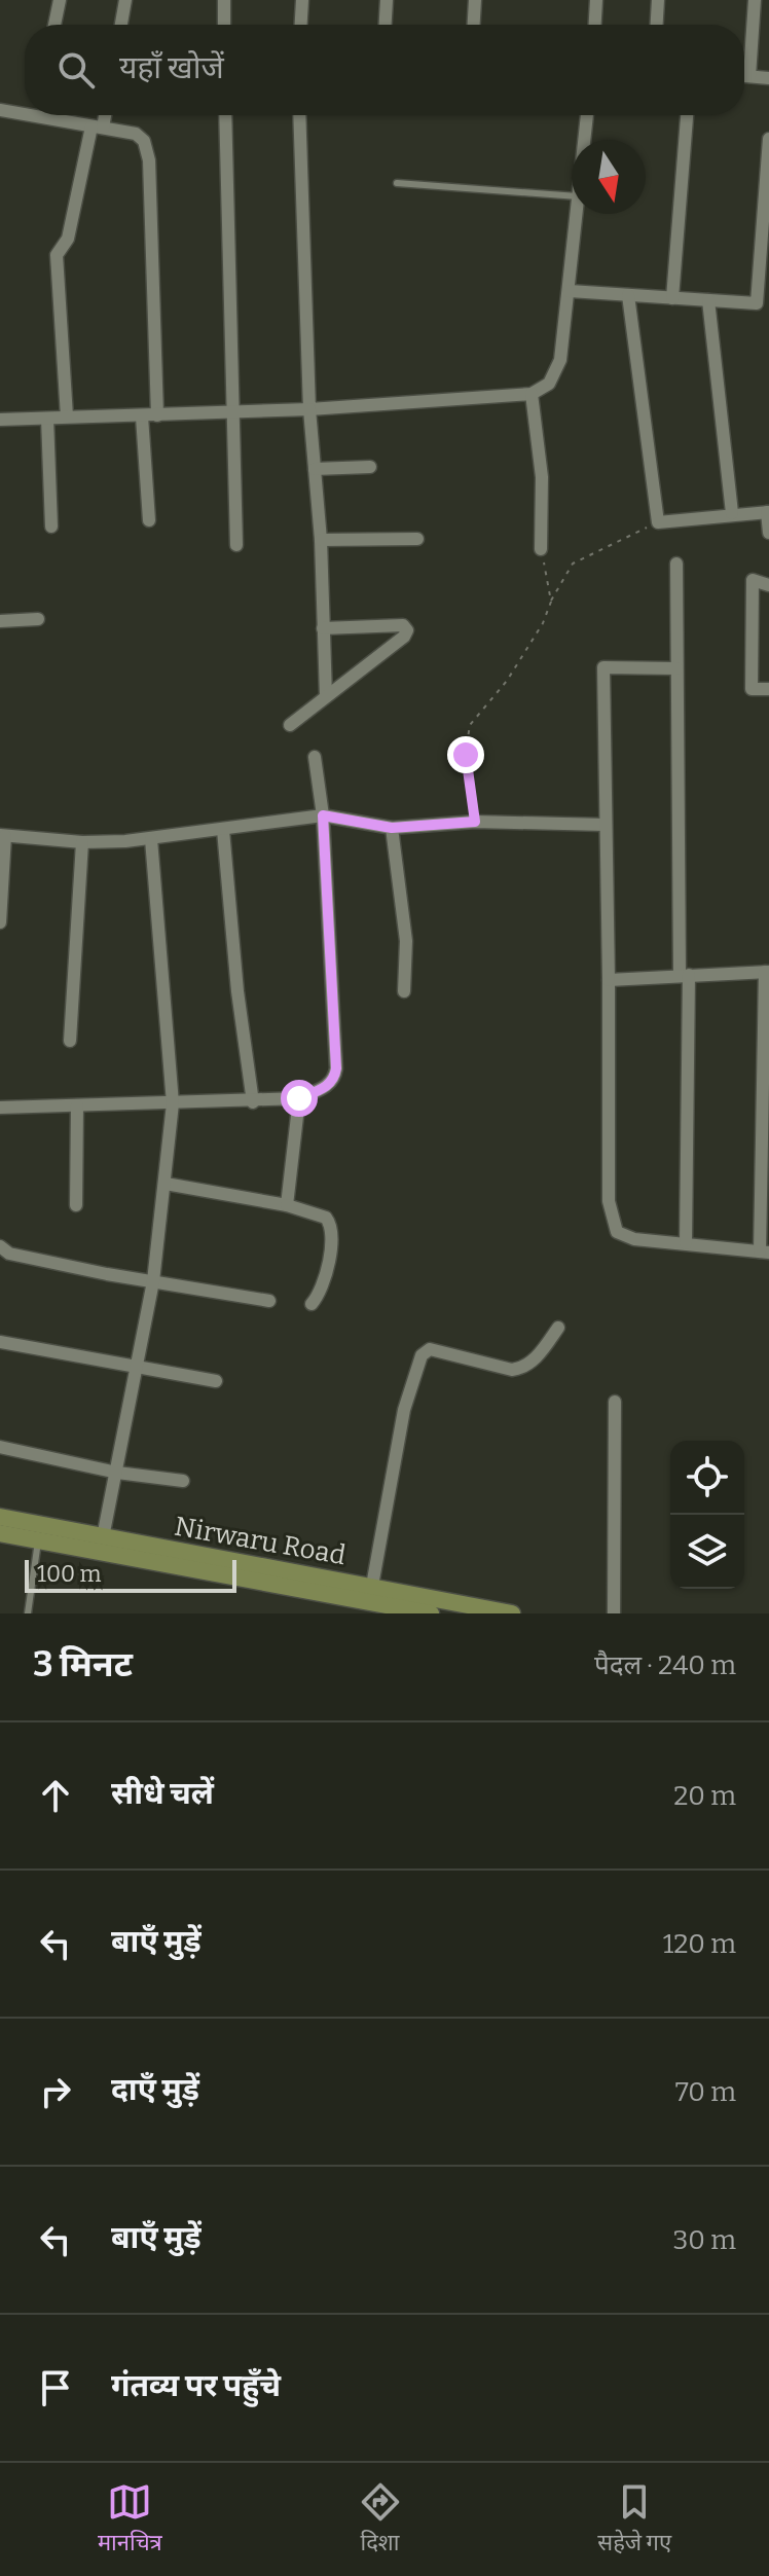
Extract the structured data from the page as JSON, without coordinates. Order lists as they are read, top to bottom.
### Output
{
  "streets": {
    "street": ["Nirwaru Road"]
  },
  "scale_bar": "100 m",
  "north": "bottom",
  "page": {
    "search": "यहाँ खोजें",
    "scale": "100 m",
    "heading": ["3 मिनट", "पैदल · 240 m"],
    "list": [
      ["सीधे चलें", "20 m"],
      ["बाएँ मुड़ें", "120 m"],
      ["दाएँ मुड़ें", "70 m"],
      ["बाएँ मुड़ें", "30 m"],
      "गंतव्य पर पहुँचे"
    ],
    "nav": ["मानचित्र", "दिशा", "सहेजे गए"]
  }
}
